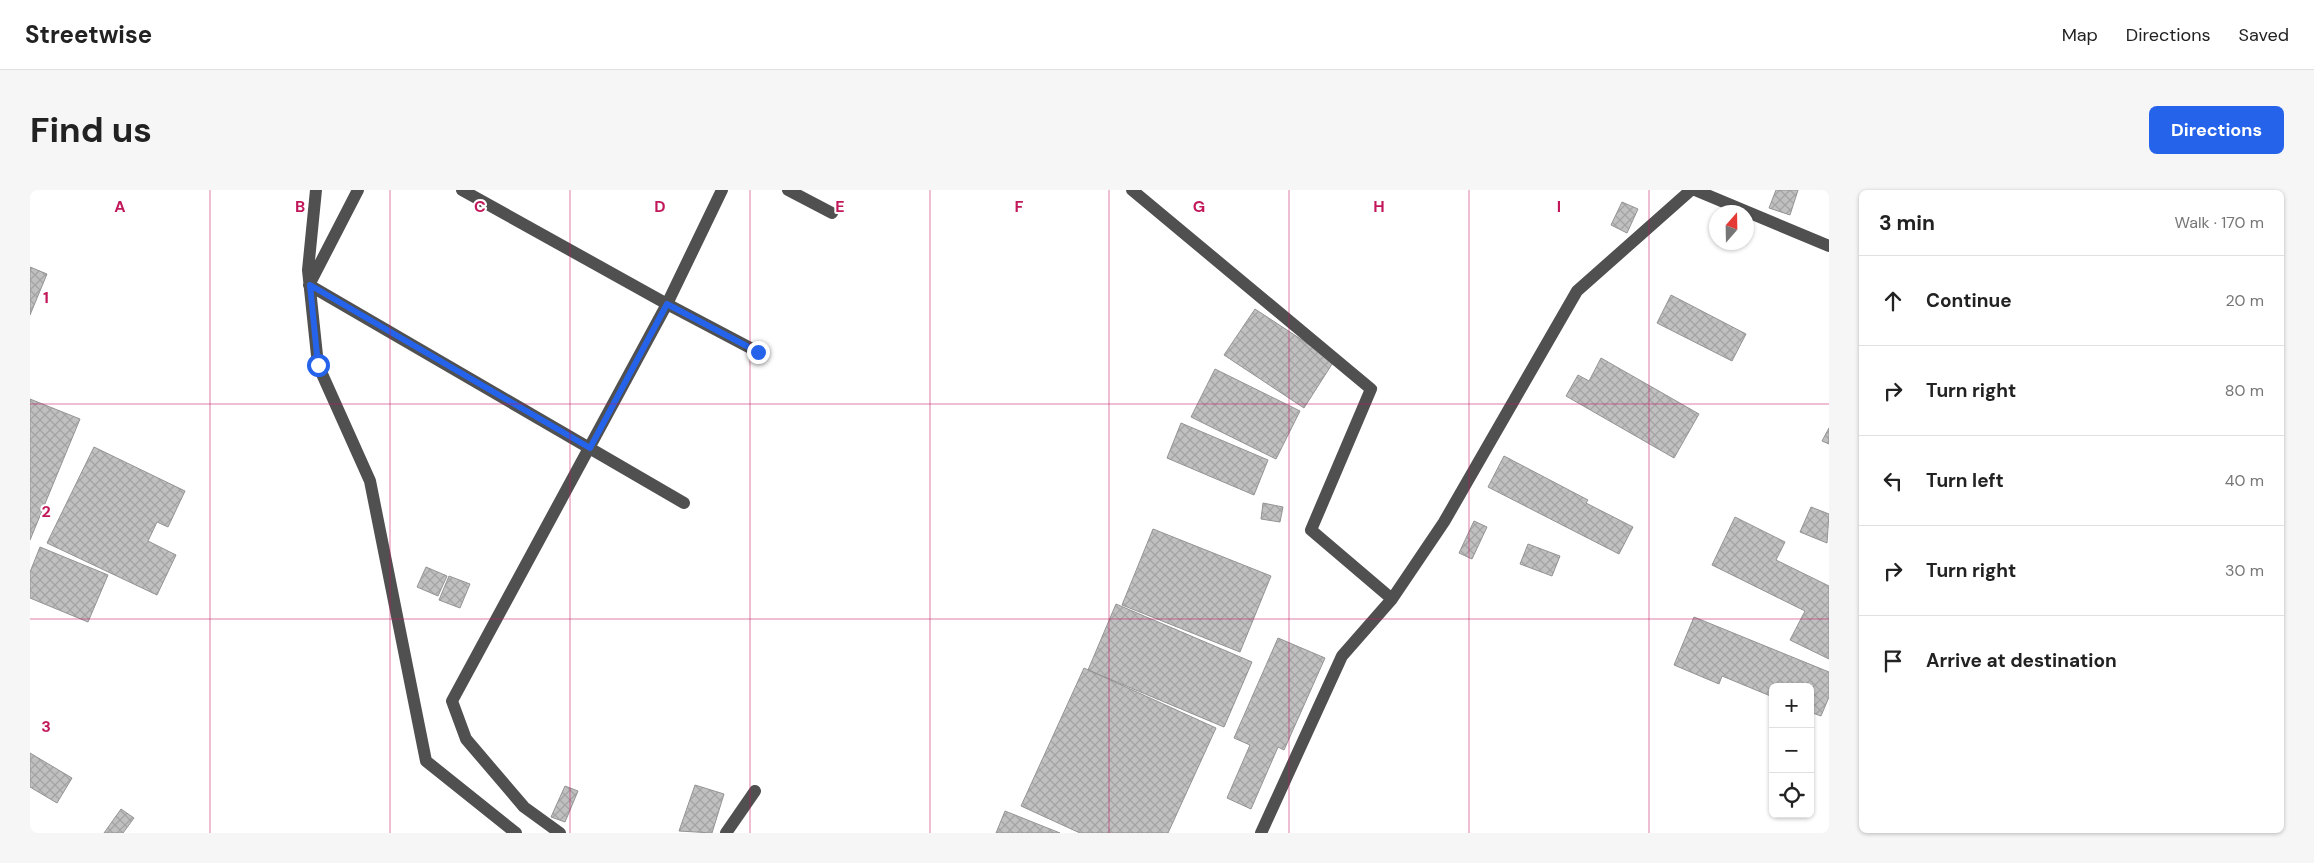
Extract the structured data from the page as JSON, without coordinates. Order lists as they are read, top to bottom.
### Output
{
  "north": "top",
  "page": {
    "header": "Streetwise",
    "nav": ["Map", "Directions", "Saved"],
    "buttons": "Directions",
    "title": "Find us",
    "heading": ["3 min", "Walk · 170 m"],
    "list": [
      ["Continue", "20 m"],
      ["Turn right", "80 m"],
      ["Turn left", "40 m"],
      ["Turn right", "30 m"],
      "Arrive at destination"
    ],
    "map_buttons": ["+", "−"]
  },
  "grid": {
    "columns": [
      "A",
      "B",
      "C",
      "D",
      "E",
      "F",
      "G",
      "H",
      "I"
    ],
    "rows": ["1", "2", "3"]
  }
}
